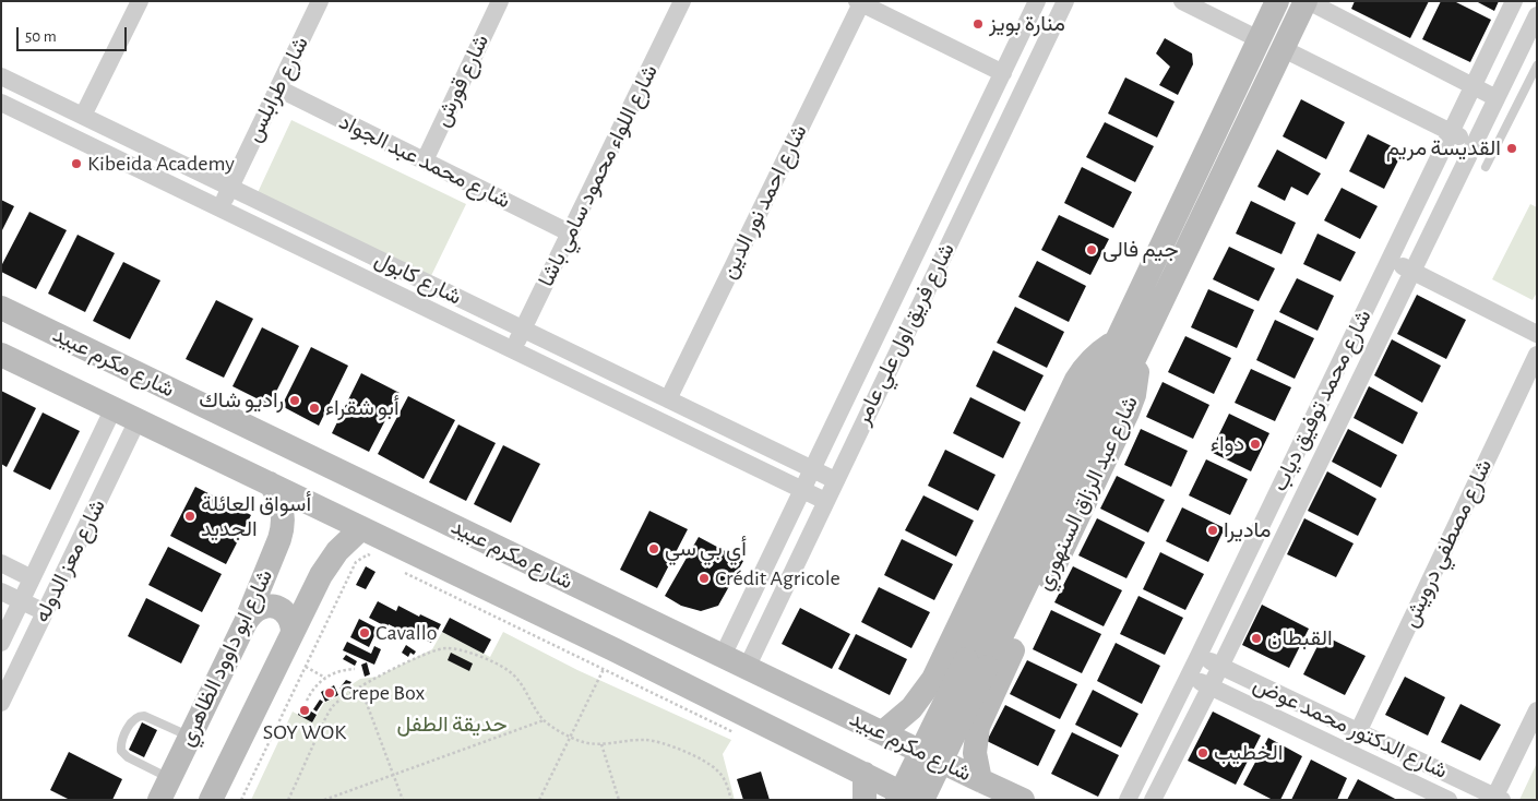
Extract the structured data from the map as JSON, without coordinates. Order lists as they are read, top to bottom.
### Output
{
  "streets": {
    "street": [
      "شارع قورش",
      "شارع طرابلس",
      "شارع محمد عبد الجواد",
      "شارع اللواء محمود سامي باشا",
      "شارع احمد نور الدين",
      "شارع كابول",
      "شارع فريق اول علي عامر",
      "شارع مكرم عبيد",
      "شارع محمد توفيق دياب",
      "شارع عبد الرزاق السنهوري",
      "شارع مصطفي درويش",
      "شارع معز الدوله",
      "شارع ابو داوود الظاهري",
      "شارع الدكتور محمد عوض"
    ]
  },
  "crossings": [
    ["شارع قورش", "شارع محمد عبد الجواد"],
    ["شارع طرابلس", "شارع محمد عبد الجواد"],
    ["شارع طرابلس", "شارع كابول"],
    ["شارع محمد عبد الجواد", "شارع اللواء محمود سامي باشا"],
    ["شارع اللواء محمود سامي باشا", "شارع كابول"],
    ["شارع احمد نور الدين", "شارع كابول"],
    ["شارع كابول", "شارع فريق اول علي عامر"],
    ["شارع فريق اول علي عامر", "شارع مكرم عبيد"],
    ["شارع مكرم عبيد", "شارع عبد الرزاق السنهوري"],
    ["شارع مكرم عبيد", "شارع معز الدوله"],
    ["شارع مكرم عبيد", "شارع ابو داوود الظاهري"],
    ["شارع محمد توفيق دياب", "شارع الدكتور محمد عوض"],
    ["شارع مصطفي درويش", "شارع الدكتور محمد عوض"]
  ],
  "parks": ["حديقة الطفل"],
  "places": [
    "منارة بويز",
    "القديسة مريم",
    "Kibeida Academy",
    "جيم فالى",
    "راديو شاك",
    "أبو شقراء",
    "دواء",
    "أسواق العائلة الجديد",
    "ماديرا",
    "أي بي سي",
    "Crédit Agricole",
    "Cavallo",
    "القبطان",
    "Crepe Box",
    "SOY WOK",
    "الخطيب"
  ],
  "scale_bar": "50 m"
}
